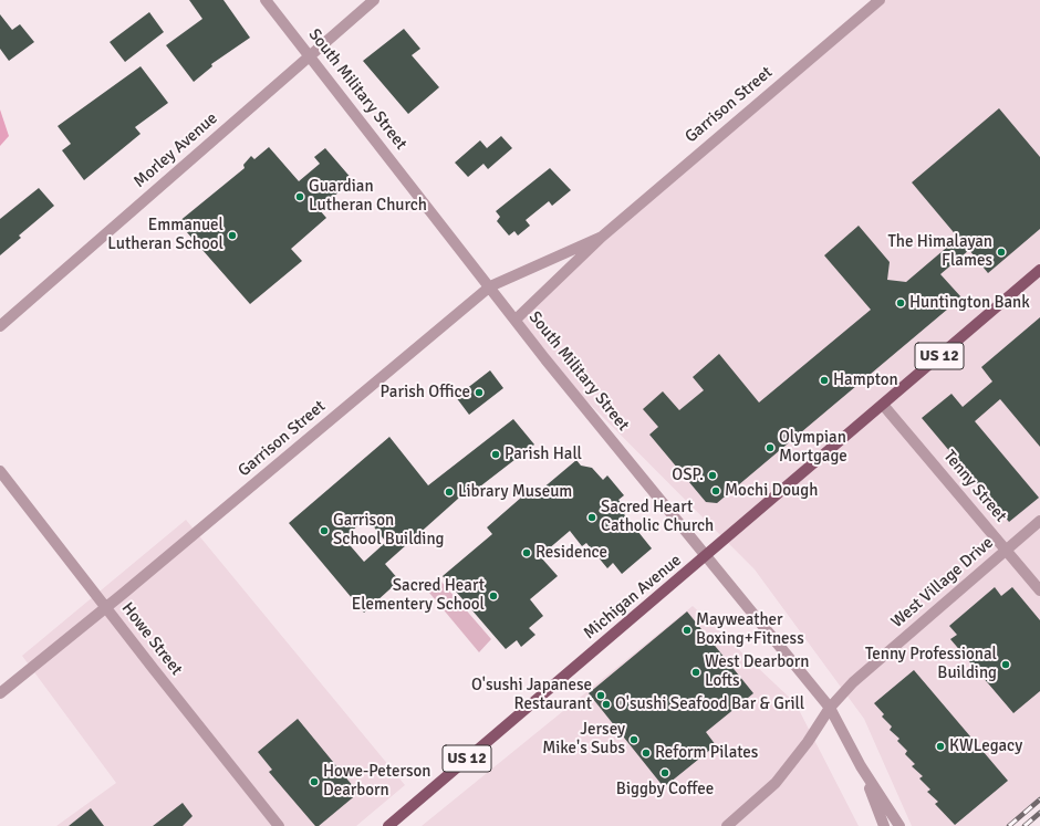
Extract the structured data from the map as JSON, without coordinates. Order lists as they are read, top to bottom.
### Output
{
  "streets": {
    "main road": ["US 12", "Michigan Avenue"],
    "street": [
      "South Military Street",
      "Garrison Street",
      "Morley Avenue",
      "Tenny Street",
      "West Village Drive",
      "Howe Street"
    ]
  },
  "crossings": [
    ["South Military Street", "Garrison Street"],
    ["South Military Street", "Morley Avenue"],
    ["South Military Street", "West Village Drive"],
    ["South Military Street", "Michigan Avenue"],
    ["Garrison Street", "Howe Street"],
    ["Tenny Street", "West Village Drive"],
    ["Tenny Street", "Michigan Avenue"]
  ],
  "places": [
    "Guardian Lutheran Church",
    "Emmanuel Lutheran School",
    "The Himalayan Flames",
    "Huntington Bank",
    "Hampton",
    "Parish Office",
    "Olympian Mortgage",
    "Parish Hall",
    "OSP.",
    "Mochi Dough",
    "Library Museum",
    "Sacred Heart Catholic Church",
    "Garrison School Building",
    "Residence",
    "Sacred Heart Elementery School",
    "Mayweather Boxing+Fitness",
    "Tenny Professional Building",
    "West Dearborn Lofts",
    "O'sushi Japanese Restaurant",
    "O'sushi Seafood Bar & Grill",
    "Jersey Mike's Subs",
    "KWLegacy",
    "Reform Pilates",
    "Biggby Coffee",
    "Howe-Peterson Dearborn"
  ]
}
